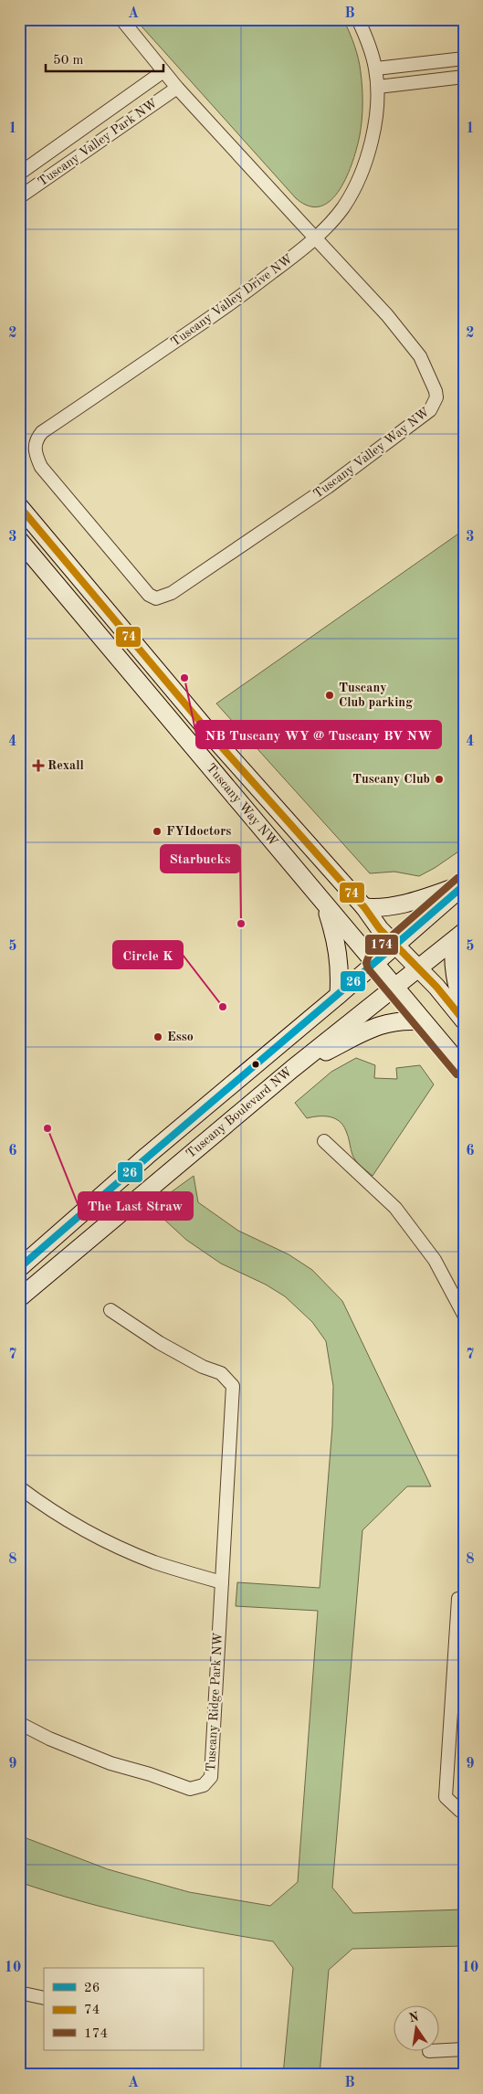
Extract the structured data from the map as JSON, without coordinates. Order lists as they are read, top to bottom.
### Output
{
  "streets": {
    "street": [
      "Tuscany Valley Park NW",
      "Tuscany Valley Drive NW",
      "Tuscany Valley Way NW",
      "Tuscany Way NW",
      "Tuscany Boulevard NW",
      "Tuscany Ridge Park NW"
    ]
  },
  "crossings": [
    ["Tuscany Valley Park NW", "Tuscany Valley Way NW"],
    ["Tuscany Valley Drive NW", "Tuscany Valley Way NW"],
    ["Tuscany Way NW", "Tuscany Boulevard NW"]
  ],
  "places": {
    "other": [
      "NB Tuscany WY @ Tuscany BV NW",
      "Tuscany Club parking",
      "Tuscany Club",
      "FYIdoctors",
      "Starbucks",
      "Circle K",
      "Esso",
      "The Last Straw"
    ],
    "health": ["Rexall"]
  },
  "lines": ["transit line 74", "transit line 174", "transit line 26"],
  "legend": ["26", "74", "174"],
  "scale_bar": "50 m",
  "north": "top",
  "grid": {
    "columns": ["A", "B"],
    "rows": [
      "1",
      "2",
      "3",
      "4",
      "5",
      "6",
      "7",
      "8",
      "9",
      "10"
    ]
  }
}
